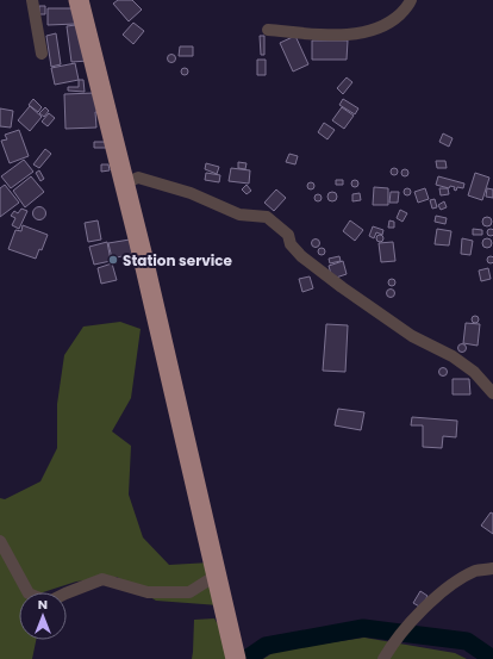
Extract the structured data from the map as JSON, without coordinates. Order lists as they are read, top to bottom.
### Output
{
  "places": ["Station service"],
  "north": "top"
}
